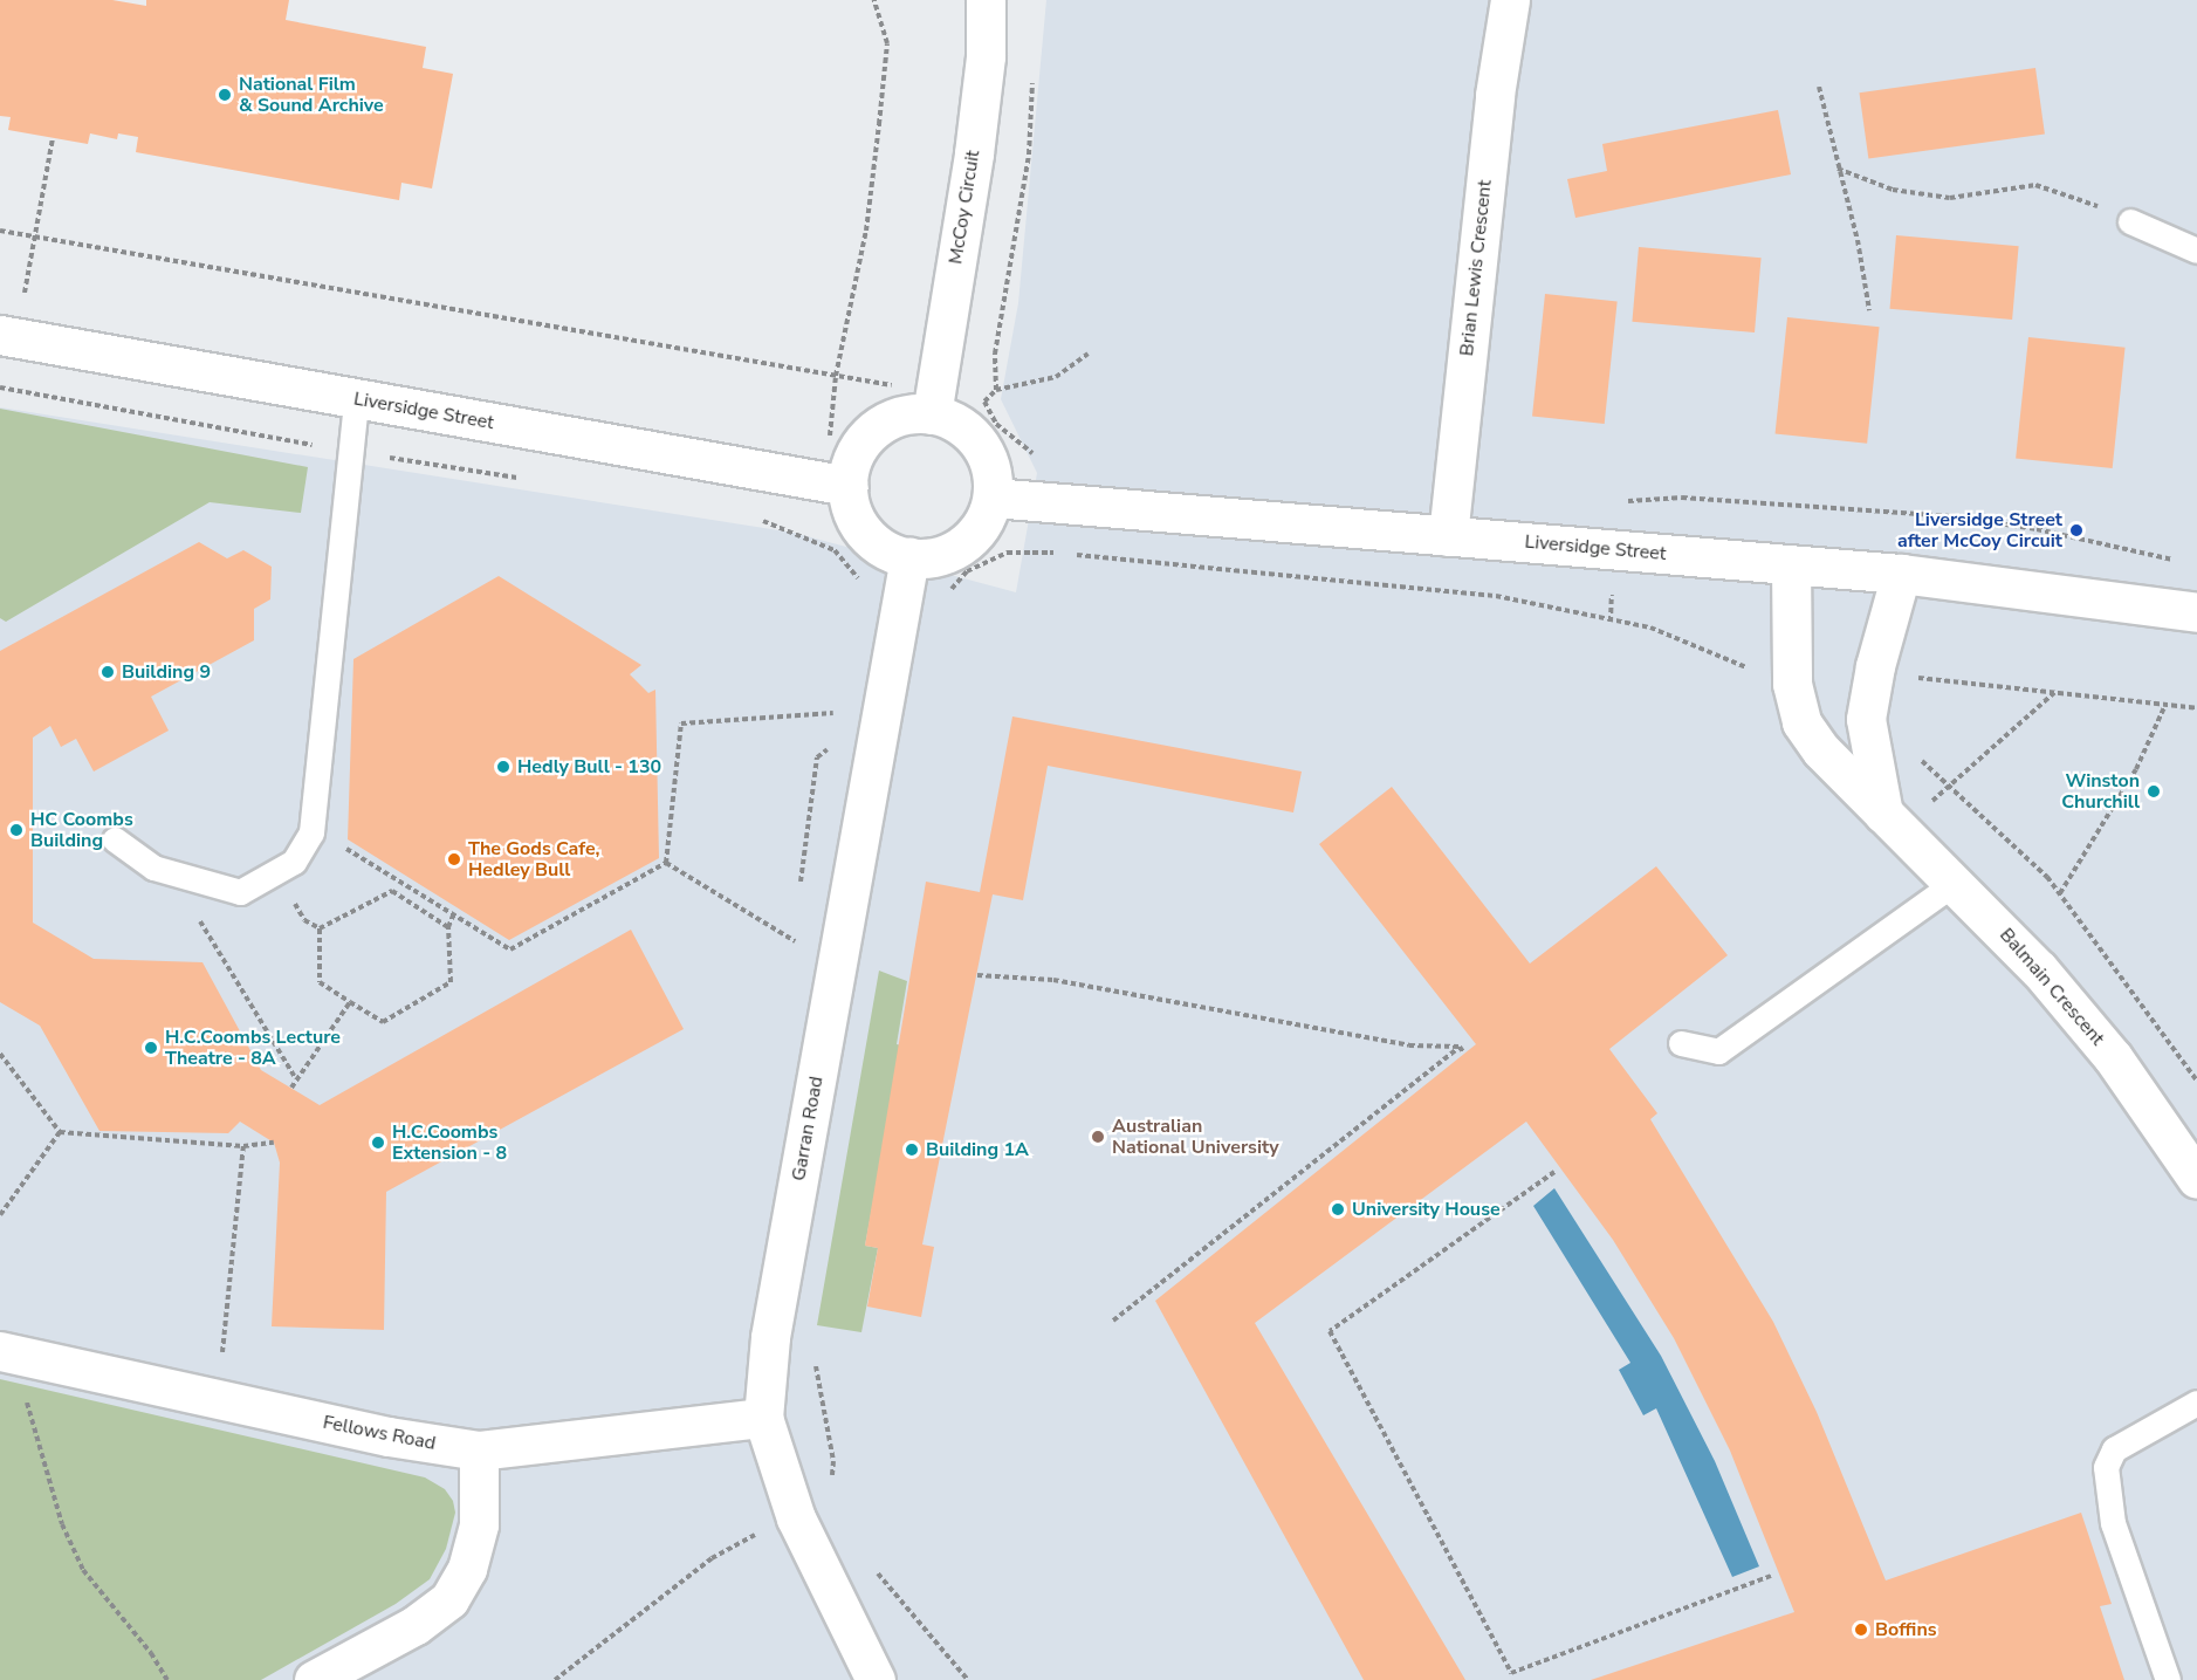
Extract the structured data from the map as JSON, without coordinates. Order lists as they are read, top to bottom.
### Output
{
  "streets": {
    "street": [
      "McCoy Circuit",
      "Brian Lewis Crescent",
      "Liversidge Street",
      "Balmain Crescent",
      "Garran Road",
      "Fellows Road"
    ]
  },
  "crossings": [
    ["McCoy Circuit", "Liversidge Street"],
    ["McCoy Circuit", "Garran Road"],
    ["Brian Lewis Crescent", "Liversidge Street"],
    ["Liversidge Street", "Balmain Crescent"],
    ["Liversidge Street", "Garran Road"],
    ["Garran Road", "Fellows Road"]
  ],
  "places": [
    "National Film & Sound Archive",
    "Liversidge Street after McCoy Circuit",
    "Building 9",
    "Hedly Bull - 130",
    "Winston Churchill",
    "HC Coombs Building",
    "The Gods Cafe, Hedley Bull",
    "H.C.Coombs Lecture Theatre - 8A",
    "Australian National University",
    "H.C.Coombs Extension - 8",
    "Building 1A",
    "University House",
    "Boffins"
  ]
}
